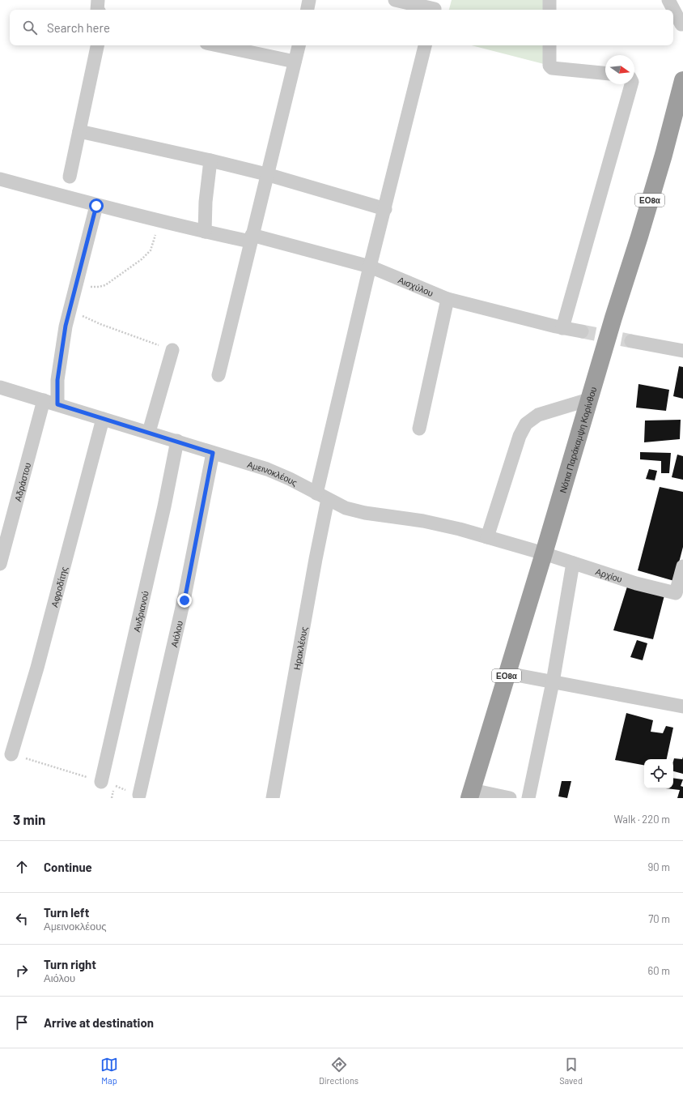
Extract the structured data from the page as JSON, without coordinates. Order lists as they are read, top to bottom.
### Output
{
  "streets": {
    "highway": ["ΕΟ8α", "Νότια Παράκαμψη Κορίνθου"],
    "street": [
      "Αισχύλου",
      "Αμεινοκλέους",
      "Αδράστου",
      "Αρχίου",
      "Αφροδίτης",
      "Ανδριανού",
      "Αιόλου",
      "Ηρακλέους"
    ]
  },
  "crossings": [
    ["Αισχύλου", "Ηρακλέους"],
    ["Νότια Παράκαμψη Κορίνθου", "Αμεινοκλέους"],
    ["Νότια Παράκαμψη Κορίνθου", "Αρχίου"],
    ["Αμεινοκλέους", "Αδράστου"],
    ["Αμεινοκλέους", "Αρχίου"],
    ["Αμεινοκλέους", "Αφροδίτης"],
    ["Αμεινοκλέους", "Ανδριανού"],
    ["Αμεινοκλέους", "Αιόλου"],
    ["Αμεινοκλέους", "Ηρακλέους"]
  ],
  "north": "right",
  "page": {
    "search": "Search here",
    "heading": ["3 min", "Walk · 220 m"],
    "list": [
      ["Continue", "90 m"],
      ["Turn left", "Αμεινοκλέους", "70 m"],
      ["Turn right", "Αιόλου", "60 m"],
      "Arrive at destination"
    ],
    "nav": ["Map", "Directions", "Saved"]
  }
}
